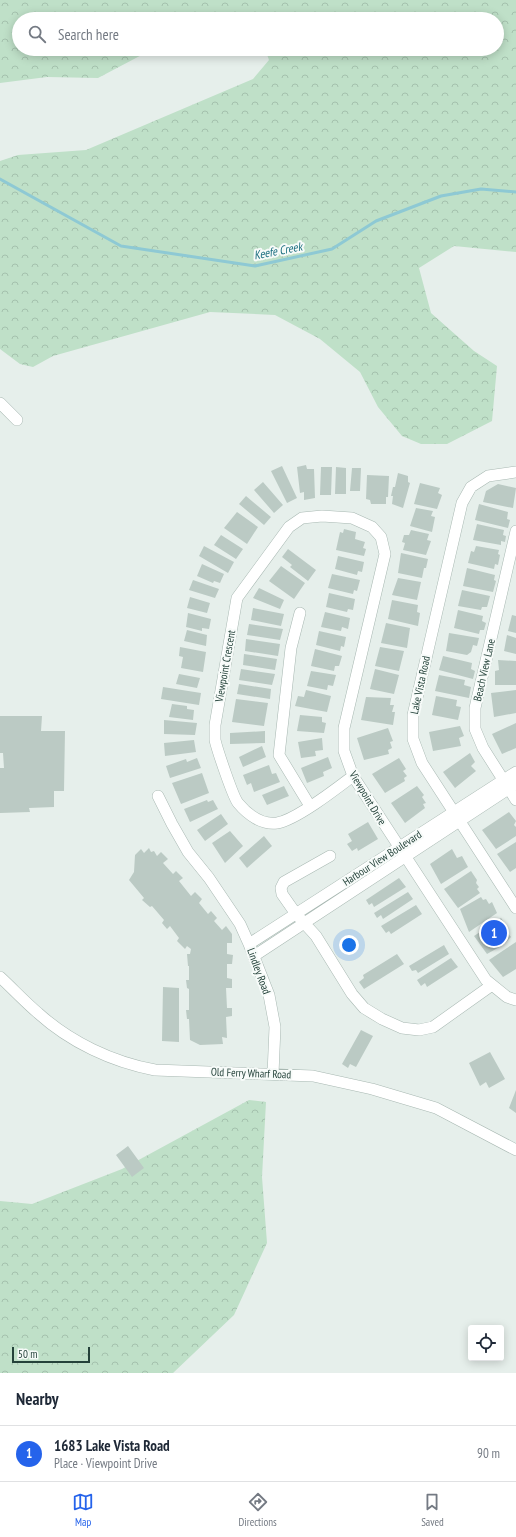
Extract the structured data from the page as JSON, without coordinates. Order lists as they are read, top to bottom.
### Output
{
  "streets": {
    "street": [
      "Viewpoint Crescent",
      "Beach View Lane",
      "Lake Vista Road",
      "Viewpoint Drive",
      "Harbour View Boulevard",
      "Lindley Road",
      "Old Ferry Wharf Road"
    ]
  },
  "crossings": [
    ["Viewpoint Crescent", "Viewpoint Drive"],
    ["Beach View Lane", "Harbour View Boulevard"],
    ["Lake Vista Road", "Harbour View Boulevard"],
    ["Viewpoint Drive", "Harbour View Boulevard"],
    ["Harbour View Boulevard", "Lindley Road"],
    ["Lindley Road", "Old Ferry Wharf Road"]
  ],
  "water": ["Keefe Creek"],
  "scale_bar": "50 m",
  "page": {
    "search": "Search here",
    "pins": "1",
    "scale": "50 m",
    "heading": "Nearby",
    "list": [
      {
        "mark": "1",
        "name": "1683 Lake Vista Road",
        "note": "Place · Viewpoint Drive",
        "value": "90 m"
      }
    ],
    "nav": ["Map", "Directions", "Saved"]
  }
}
